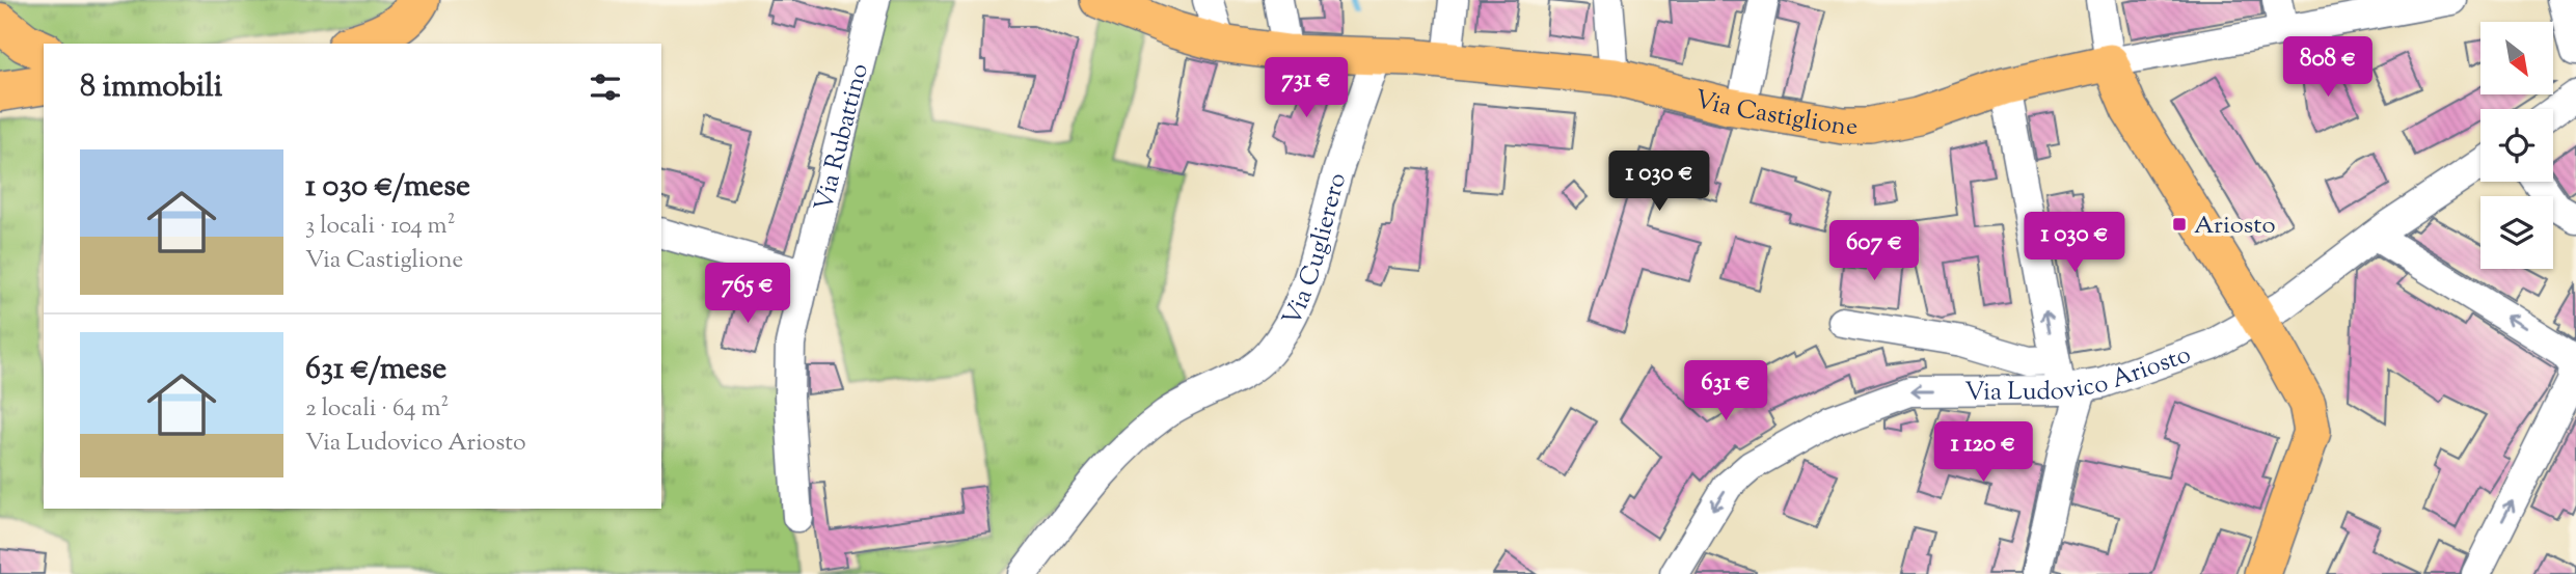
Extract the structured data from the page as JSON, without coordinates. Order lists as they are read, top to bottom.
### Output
{
  "streets": {
    "main road": ["Via Castiglione"],
    "street": ["Via Rubattino", "Via Cuglierero", "Via Ludovico Ariosto"]
  },
  "crossings": [
    ["Via Castiglione", "Via Cuglierero"]
  ],
  "one_way": ["Via Ludovico Ariosto"],
  "places": {
    "transit": ["Ariosto"]
  },
  "north": "bottom right",
  "page": {
    "price": [
      "808 €",
      "731 €",
      "1 030 €",
      "1 030 €",
      "607 €",
      "765 €",
      "631 €",
      "1 120 €"
    ],
    "heading": "8 immobili",
    "list": [
      {
        "name": "1 030 €/mese",
        "note": "3 locali · 104 m² · Via Castiglione"
      },
      {
        "name": "631 €/mese",
        "note": "2 locali · 64 m² · Via Ludovico Ariosto"
      }
    ]
  }
}
